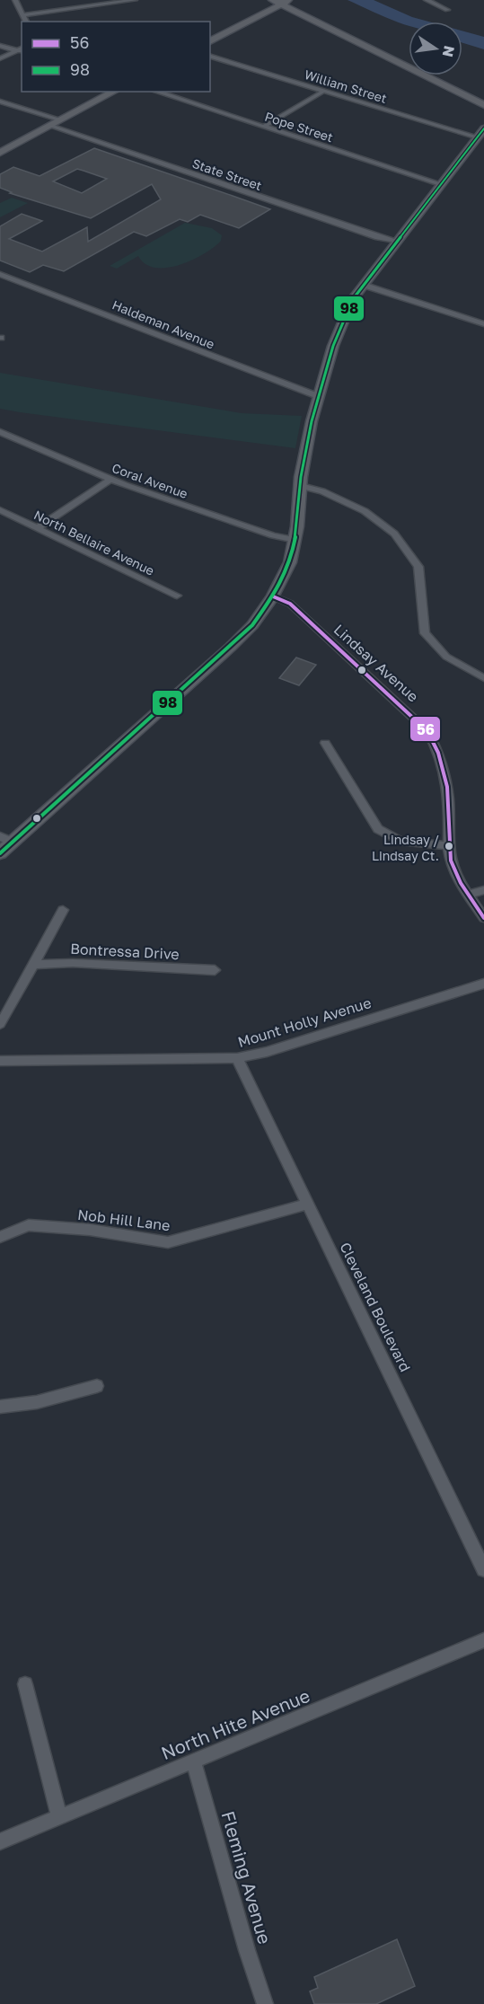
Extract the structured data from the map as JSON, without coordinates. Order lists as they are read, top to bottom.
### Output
{
  "streets": {
    "street": [
      "William Street",
      "Pope Street",
      "State Street",
      "Haldeman Avenue",
      "Coral Avenue",
      "North Bellaire Avenue",
      "Lindsay Avenue",
      "Bontressa Drive",
      "Mount Holly Avenue",
      "Nob Hill Lane",
      "Cleveland Boulevard",
      "North Hite Avenue",
      "Fleming Avenue"
    ]
  },
  "crossings": [
    ["Mount Holly Avenue", "Cleveland Boulevard"],
    ["Nob Hill Lane", "Cleveland Boulevard"],
    ["North Hite Avenue", "Fleming Avenue"]
  ],
  "places": ["Lindsay / Lindsay Ct."],
  "lines": ["transit line 98", "transit line 56"],
  "legend": ["56", "98"],
  "north": "right"
}
